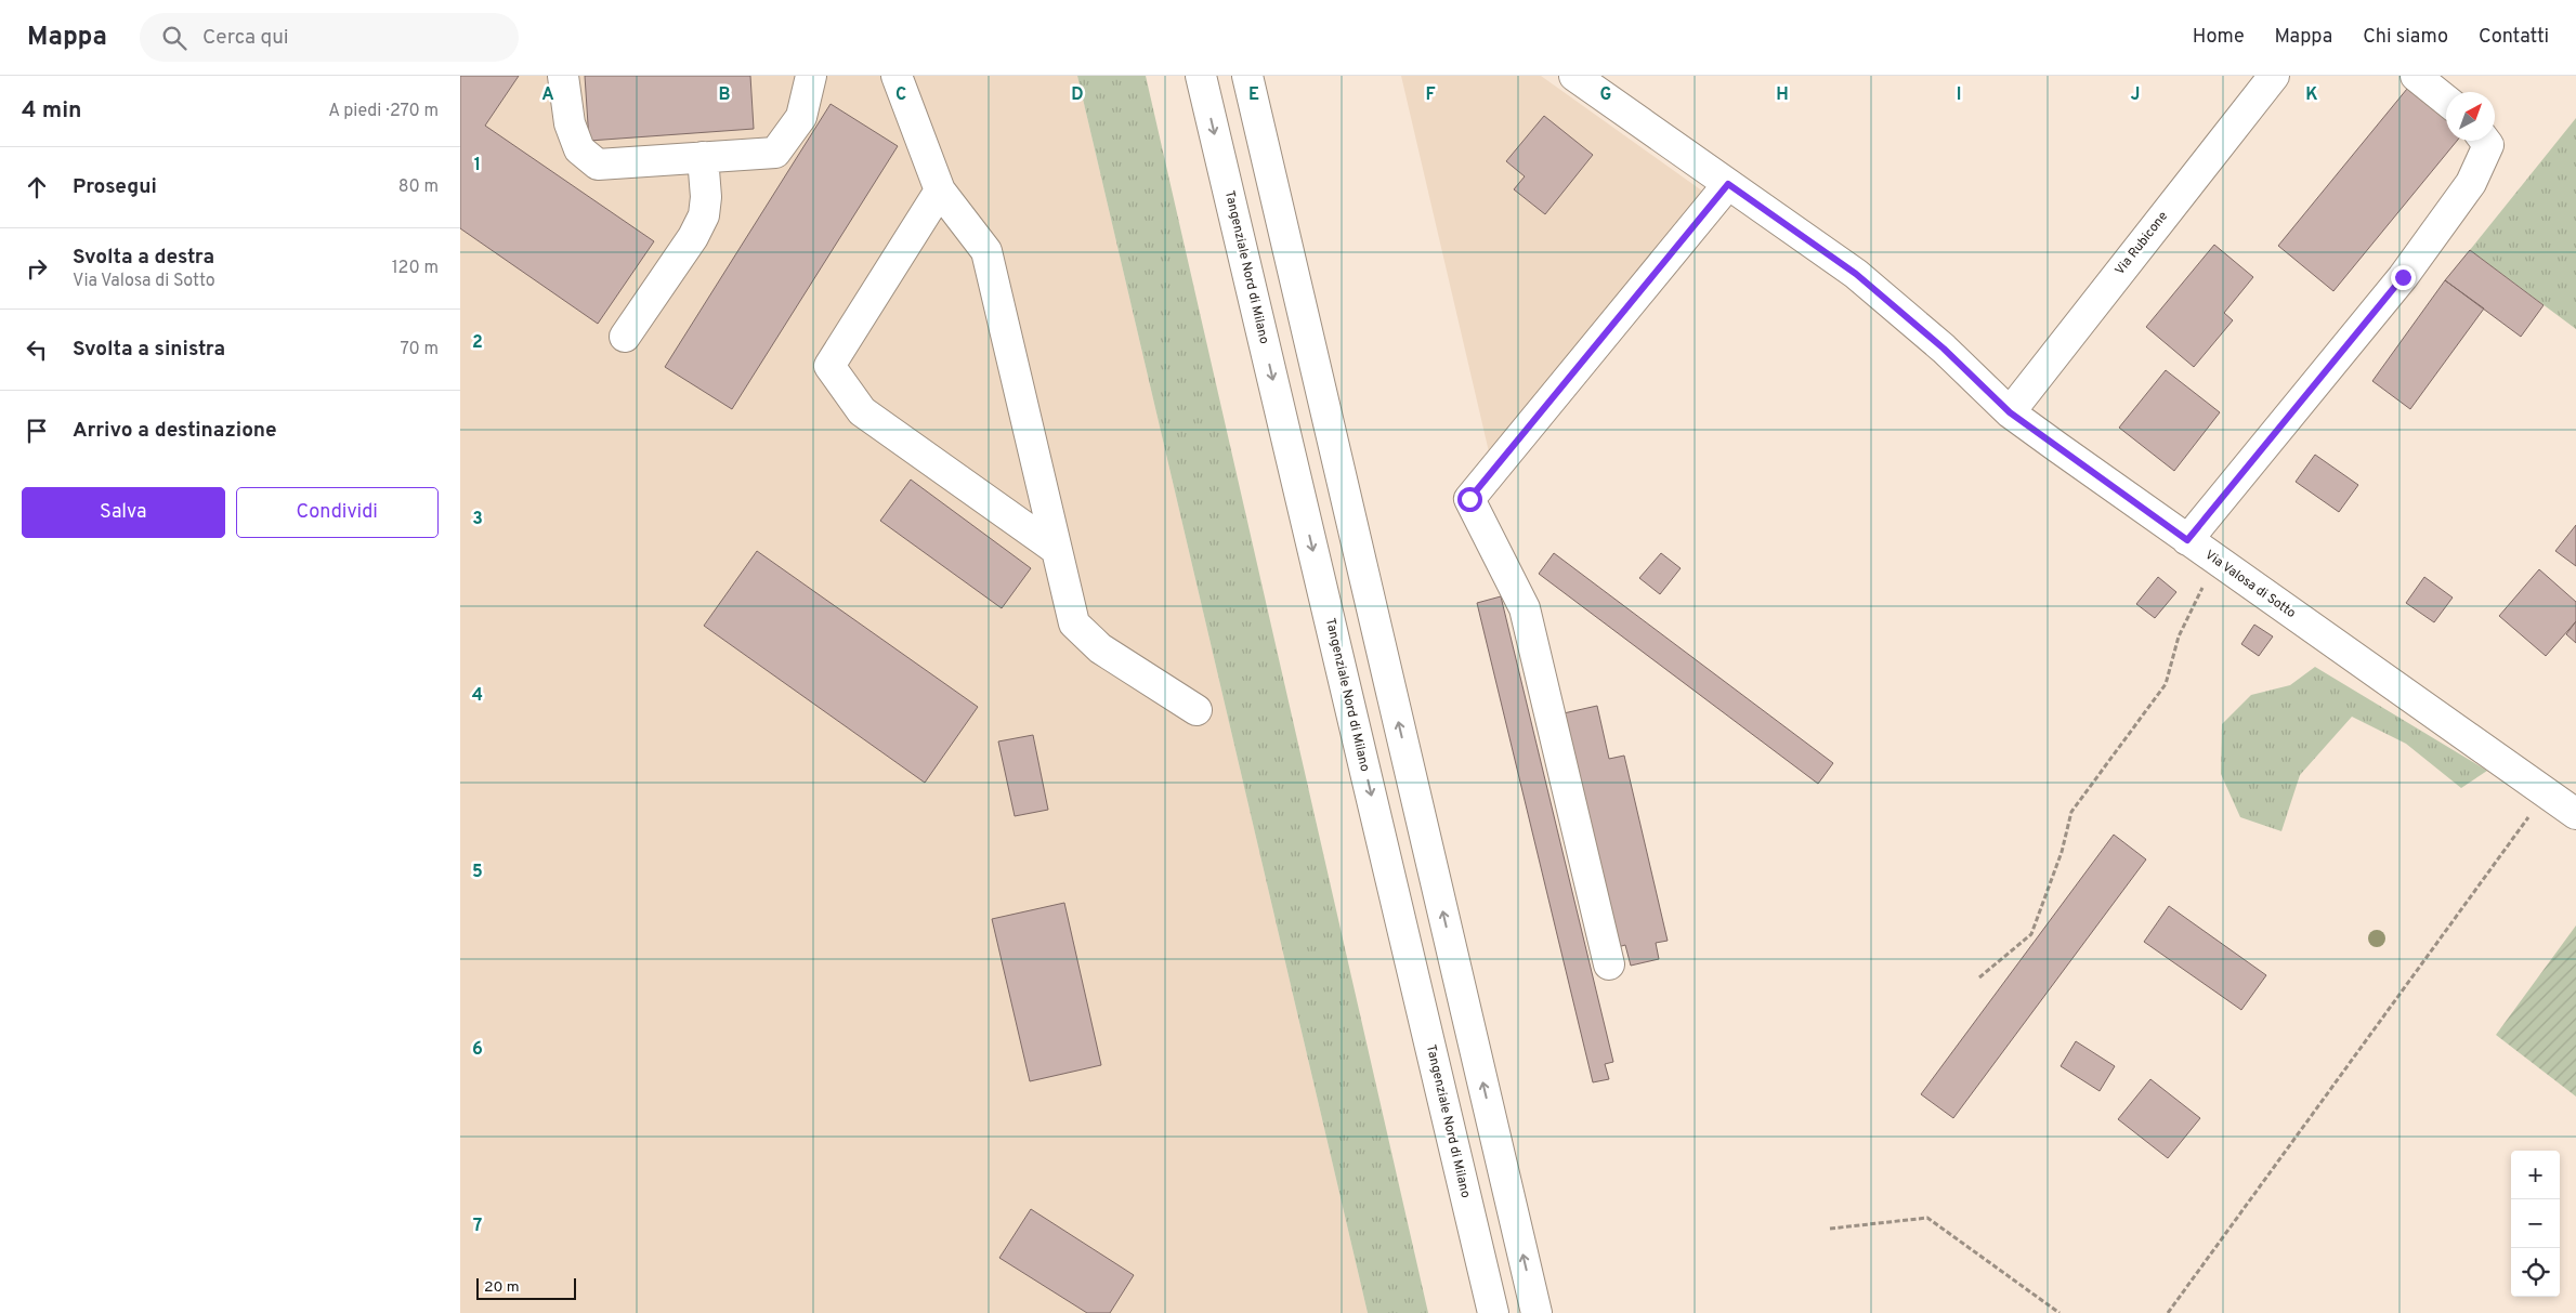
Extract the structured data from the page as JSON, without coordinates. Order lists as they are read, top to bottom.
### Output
{
  "streets": {
    "main road": ["Via Rubicone", "Tangenziale Nord di Milano", "Via Valosa di Sotto"]
  },
  "crossings": [
    ["Via Rubicone", "Via Valosa di Sotto"]
  ],
  "scale_bar": "20 m",
  "north": "top right",
  "page": {
    "header": "Mappa",
    "search": "Cerca qui",
    "nav": [
      "Home",
      "Mappa",
      "Chi siamo",
      "Contatti"
    ],
    "heading": ["4 min", "A piedi · 270 m"],
    "list": [
      ["Prosegui", "80 m"],
      ["Svolta a destra", "Via Valosa di Sotto", "120 m"],
      ["Svolta a sinistra", "70 m"],
      "Arrivo a destinazione"
    ],
    "buttons": ["Salva", "Condividi"],
    "map_buttons": ["+", "−"],
    "scale": "20 m"
  },
  "grid": {
    "columns": [
      "A",
      "B",
      "C",
      "D",
      "E",
      "F",
      "G",
      "H",
      "I",
      "J",
      "K"
    ],
    "rows": [
      "1",
      "2",
      "3",
      "4",
      "5",
      "6",
      "7"
    ]
  }
}
